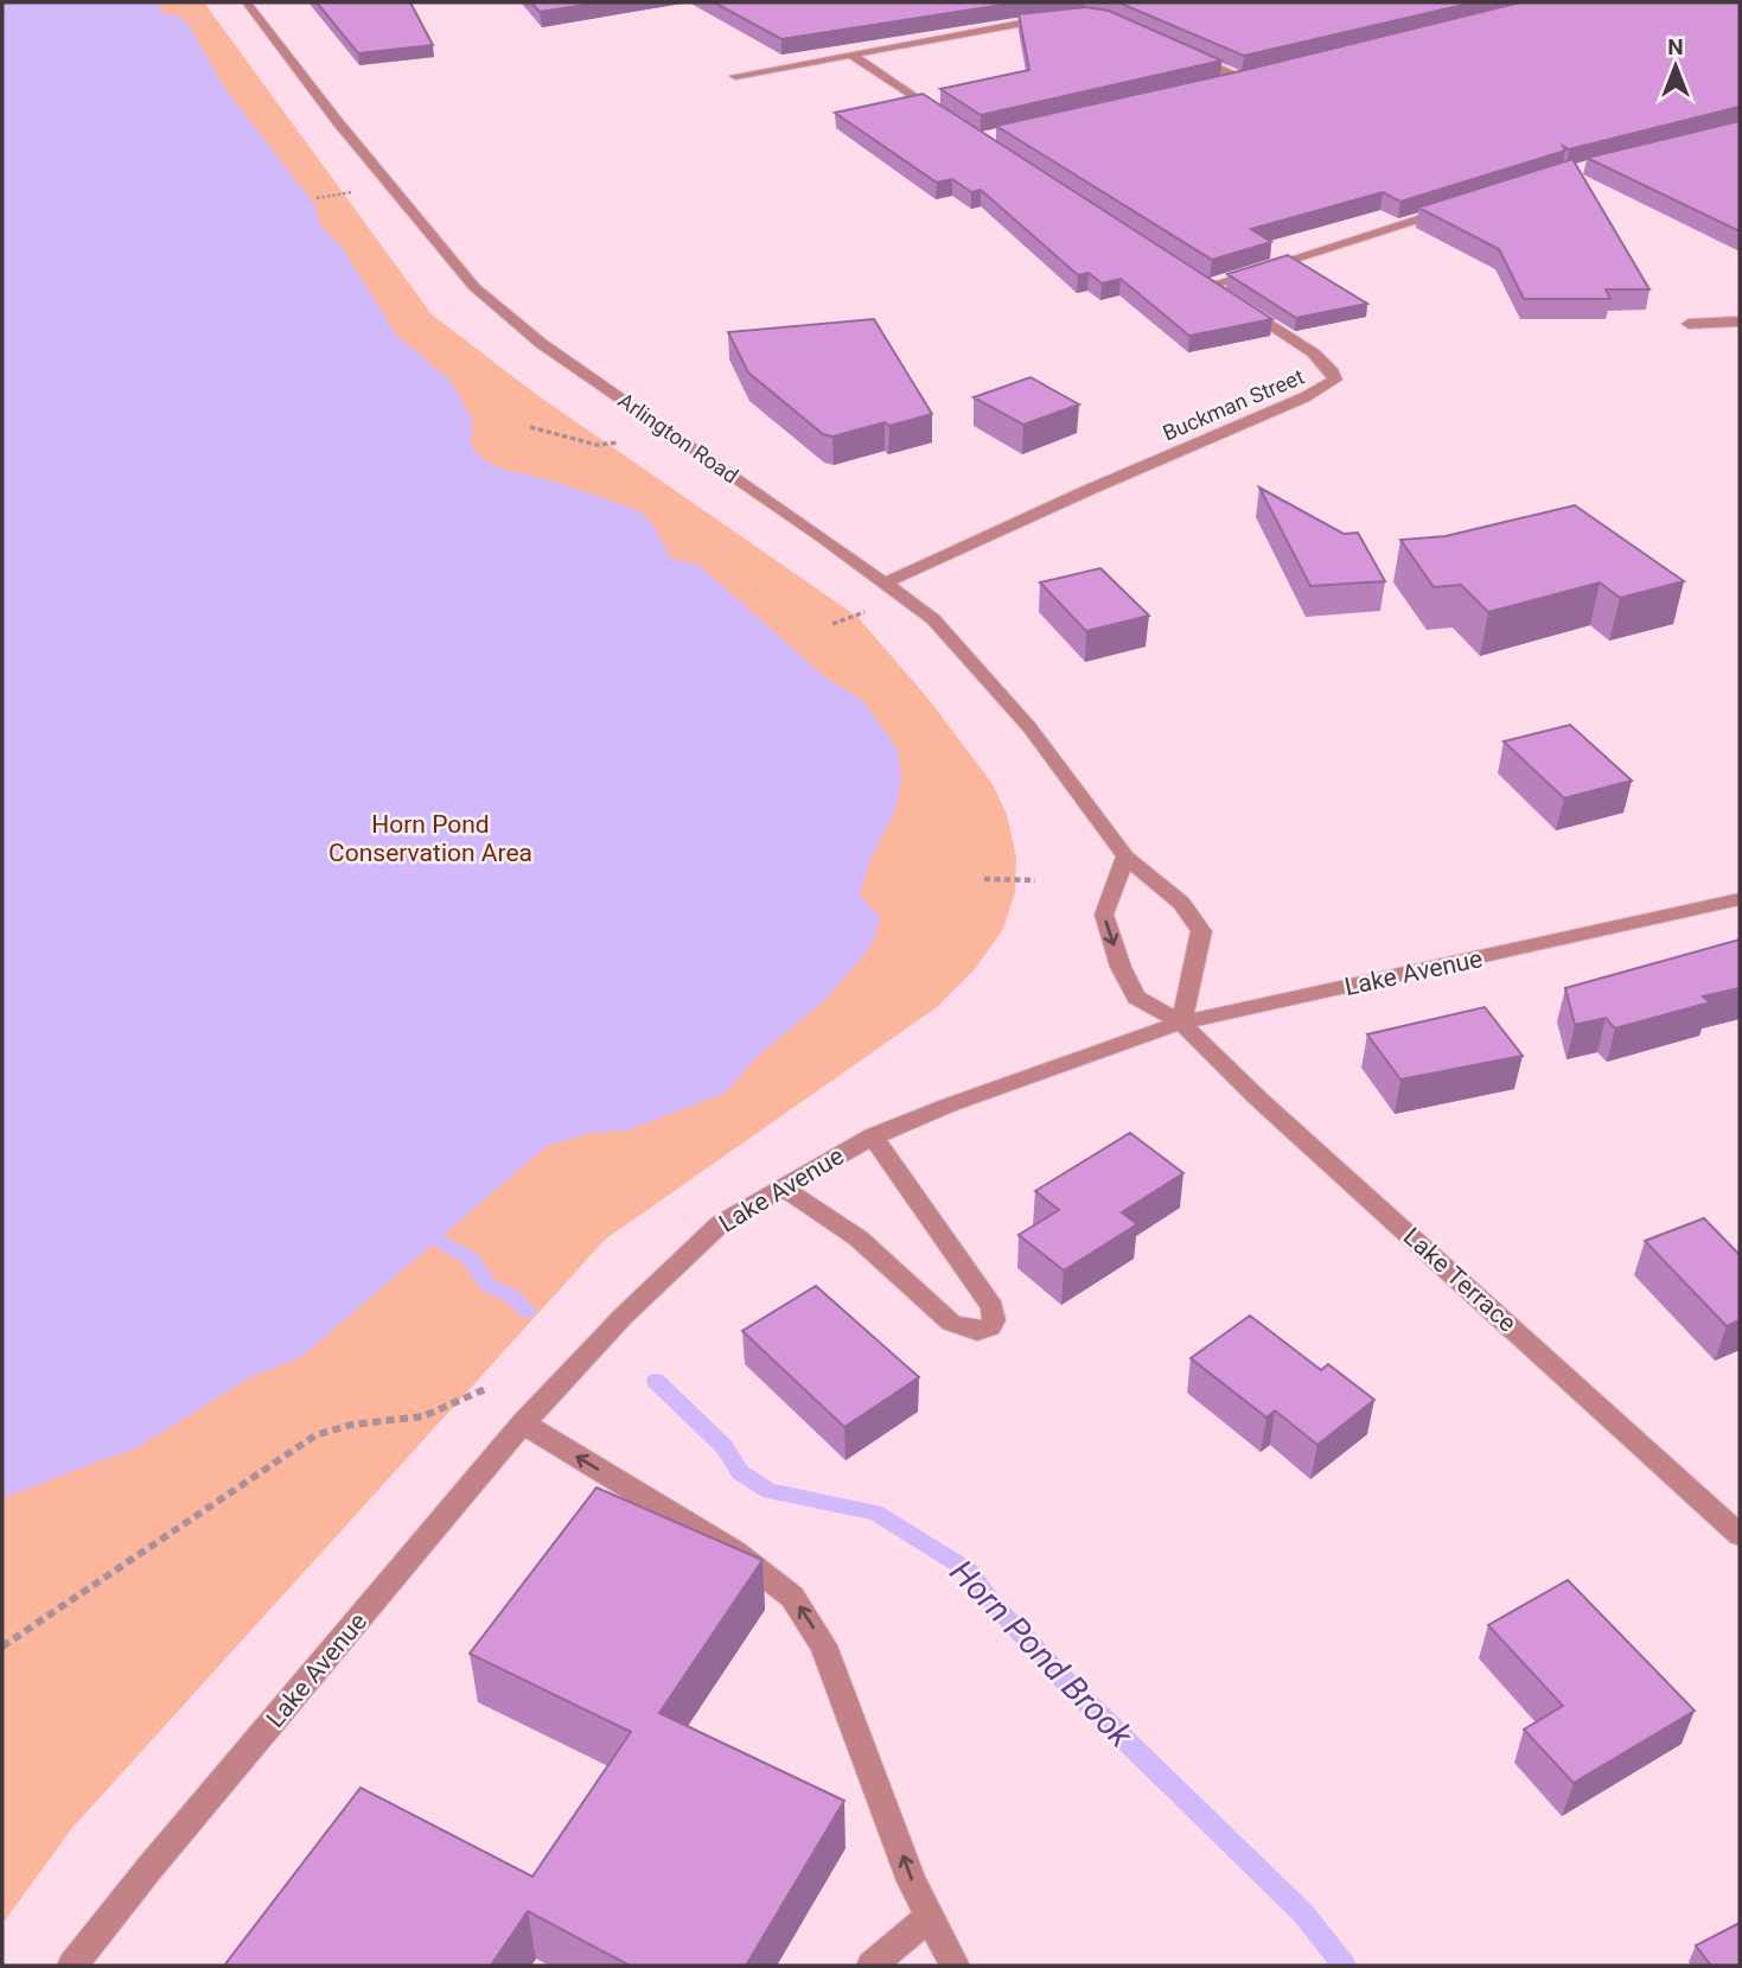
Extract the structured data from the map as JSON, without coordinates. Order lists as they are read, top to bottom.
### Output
{
  "streets": {
    "street": [
      "Buckman Street",
      "Arlington Road",
      "Lake Avenue",
      "Lake Terrace"
    ]
  },
  "crossings": [
    ["Buckman Street", "Arlington Road"],
    ["Arlington Road", "Lake Avenue"],
    ["Arlington Road", "Lake Terrace"],
    ["Lake Avenue", "Lake Terrace"]
  ],
  "water": ["Horn Pond Brook"],
  "parks": ["Horn Pond Conservation Area"],
  "north": "top"
}
